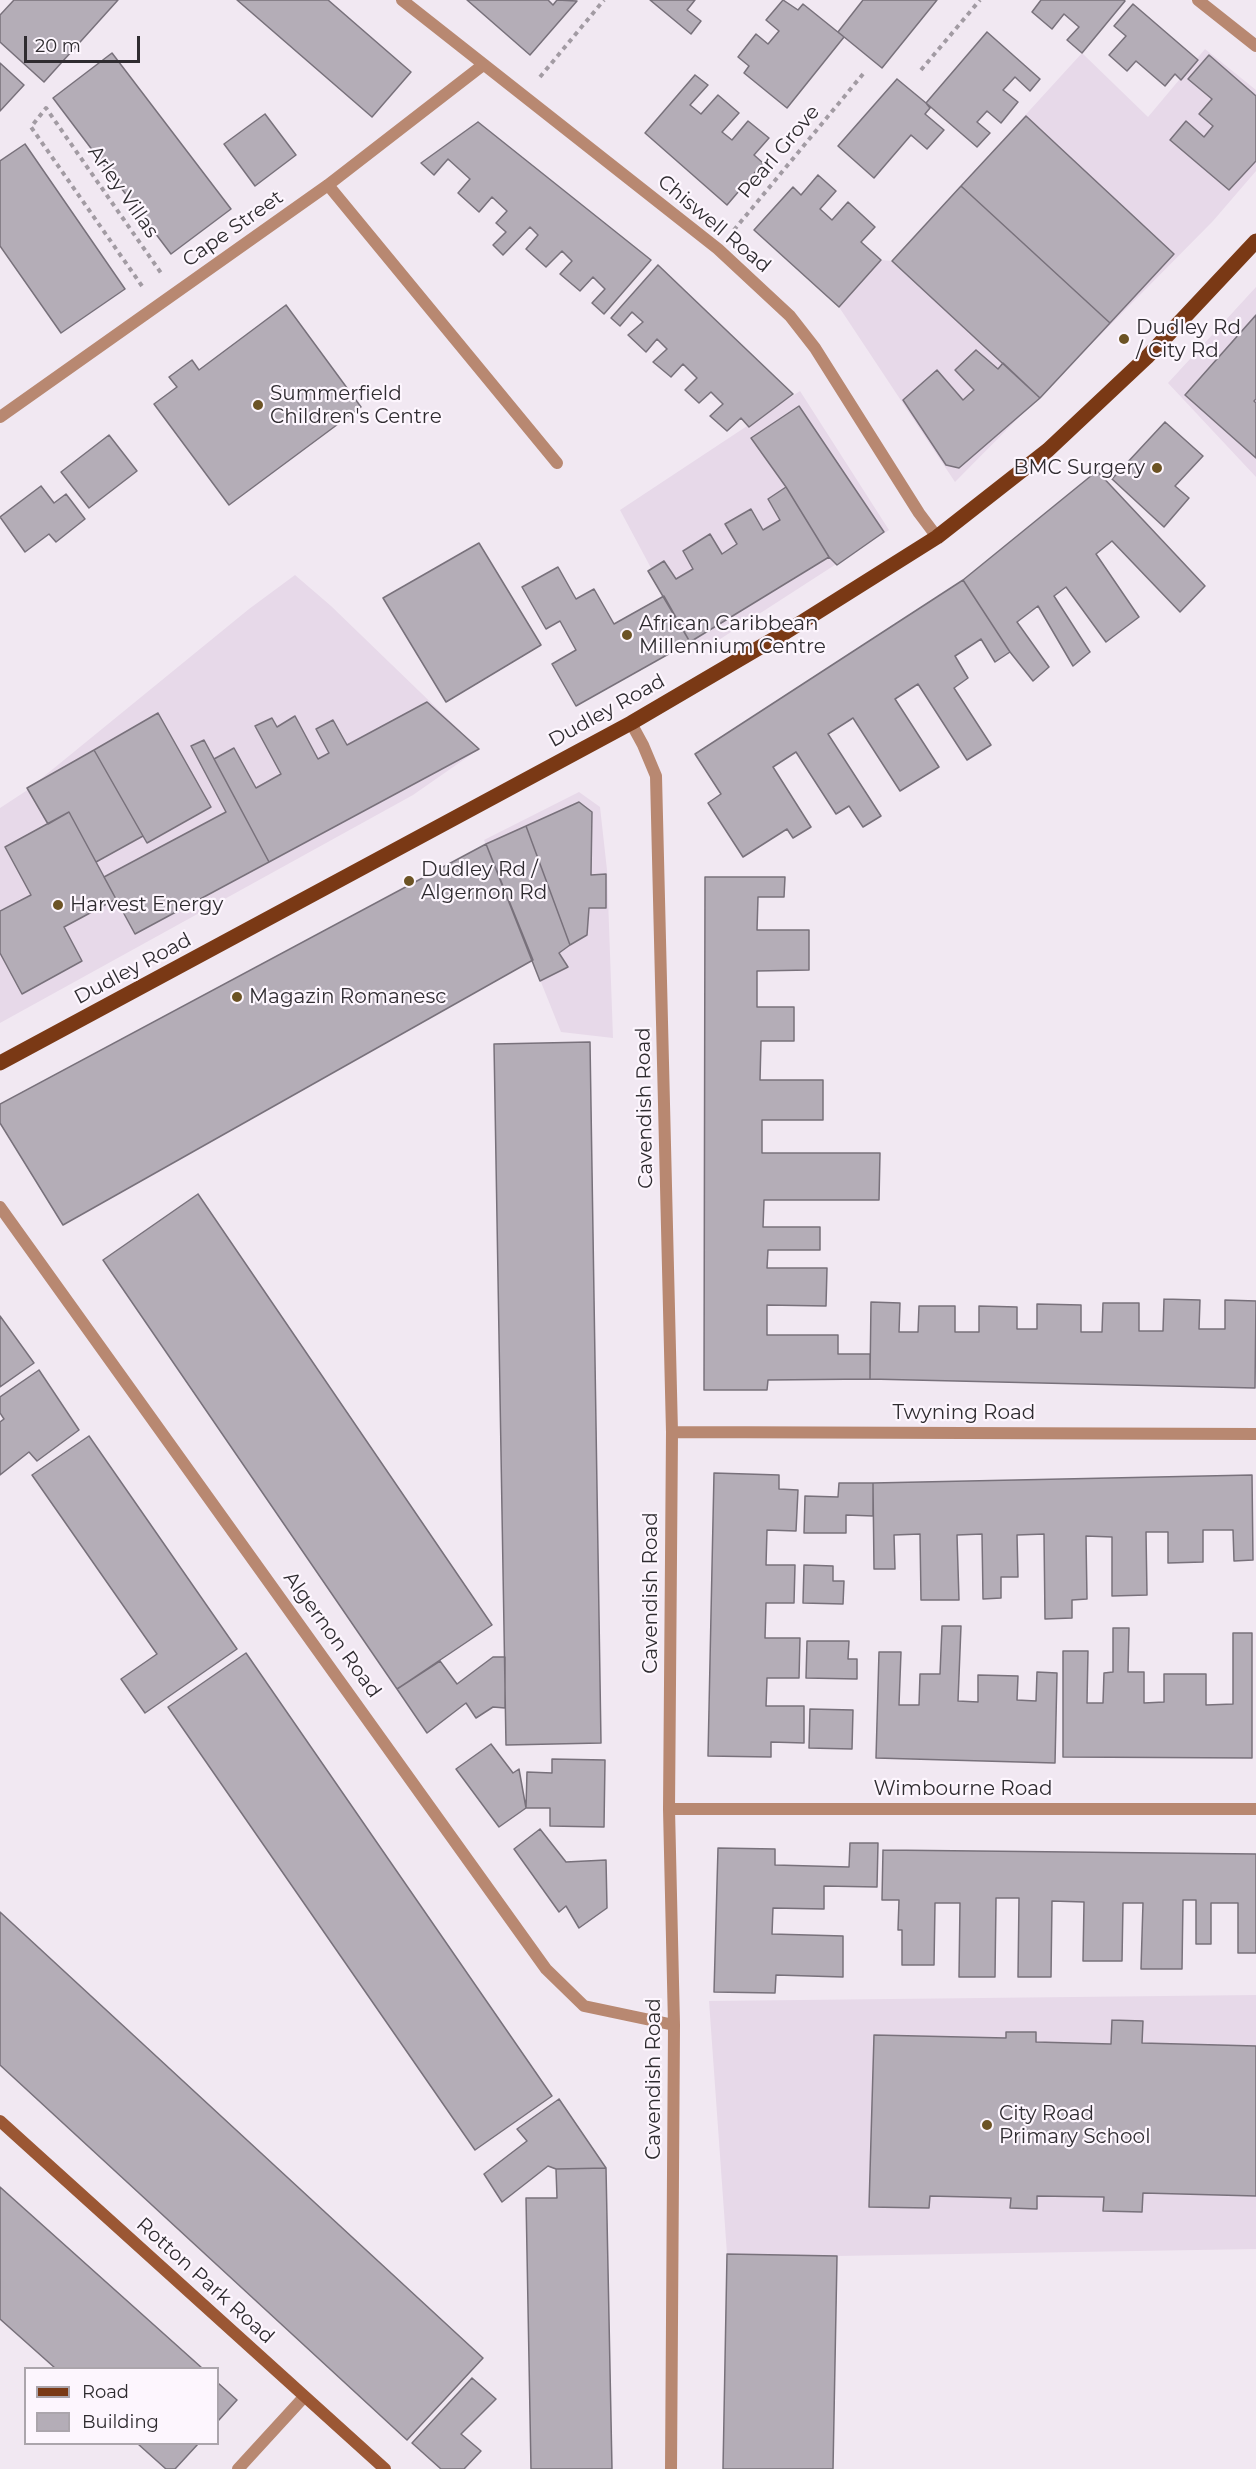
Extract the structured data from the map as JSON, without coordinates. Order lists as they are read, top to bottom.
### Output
{
  "streets": {
    "main road": ["Dudley Road", "Rotton Park Road"],
    "street": [
      "Chiswell Road",
      "Cape Street",
      "Cavendish Road",
      "Twyning Road",
      "Algernon Road",
      "Wimbourne Road"
    ],
    "path": ["Pearl Grove", "Arley Villas"]
  },
  "crossings": [
    ["Pearl Grove", "Chiswell Road"],
    ["Arley Villas", "Cape Street"],
    ["Chiswell Road", "Cape Street"],
    ["Chiswell Road", "Dudley Road"],
    ["Dudley Road", "Cavendish Road"],
    ["Cavendish Road", "Twyning Road"],
    ["Cavendish Road", "Algernon Road"],
    ["Cavendish Road", "Wimbourne Road"]
  ],
  "places": [
    "Dudley Rd / City Rd",
    "Summerfield Children's Centre",
    "BMC Surgery",
    "African Caribbean Millennium Centre",
    "Dudley Rd / Algernon Rd",
    "Harvest Energy",
    "Magazin Romanesc",
    "City Road Primary School"
  ],
  "legend": ["Road", "Building"],
  "scale_bar": "20 m"
}
